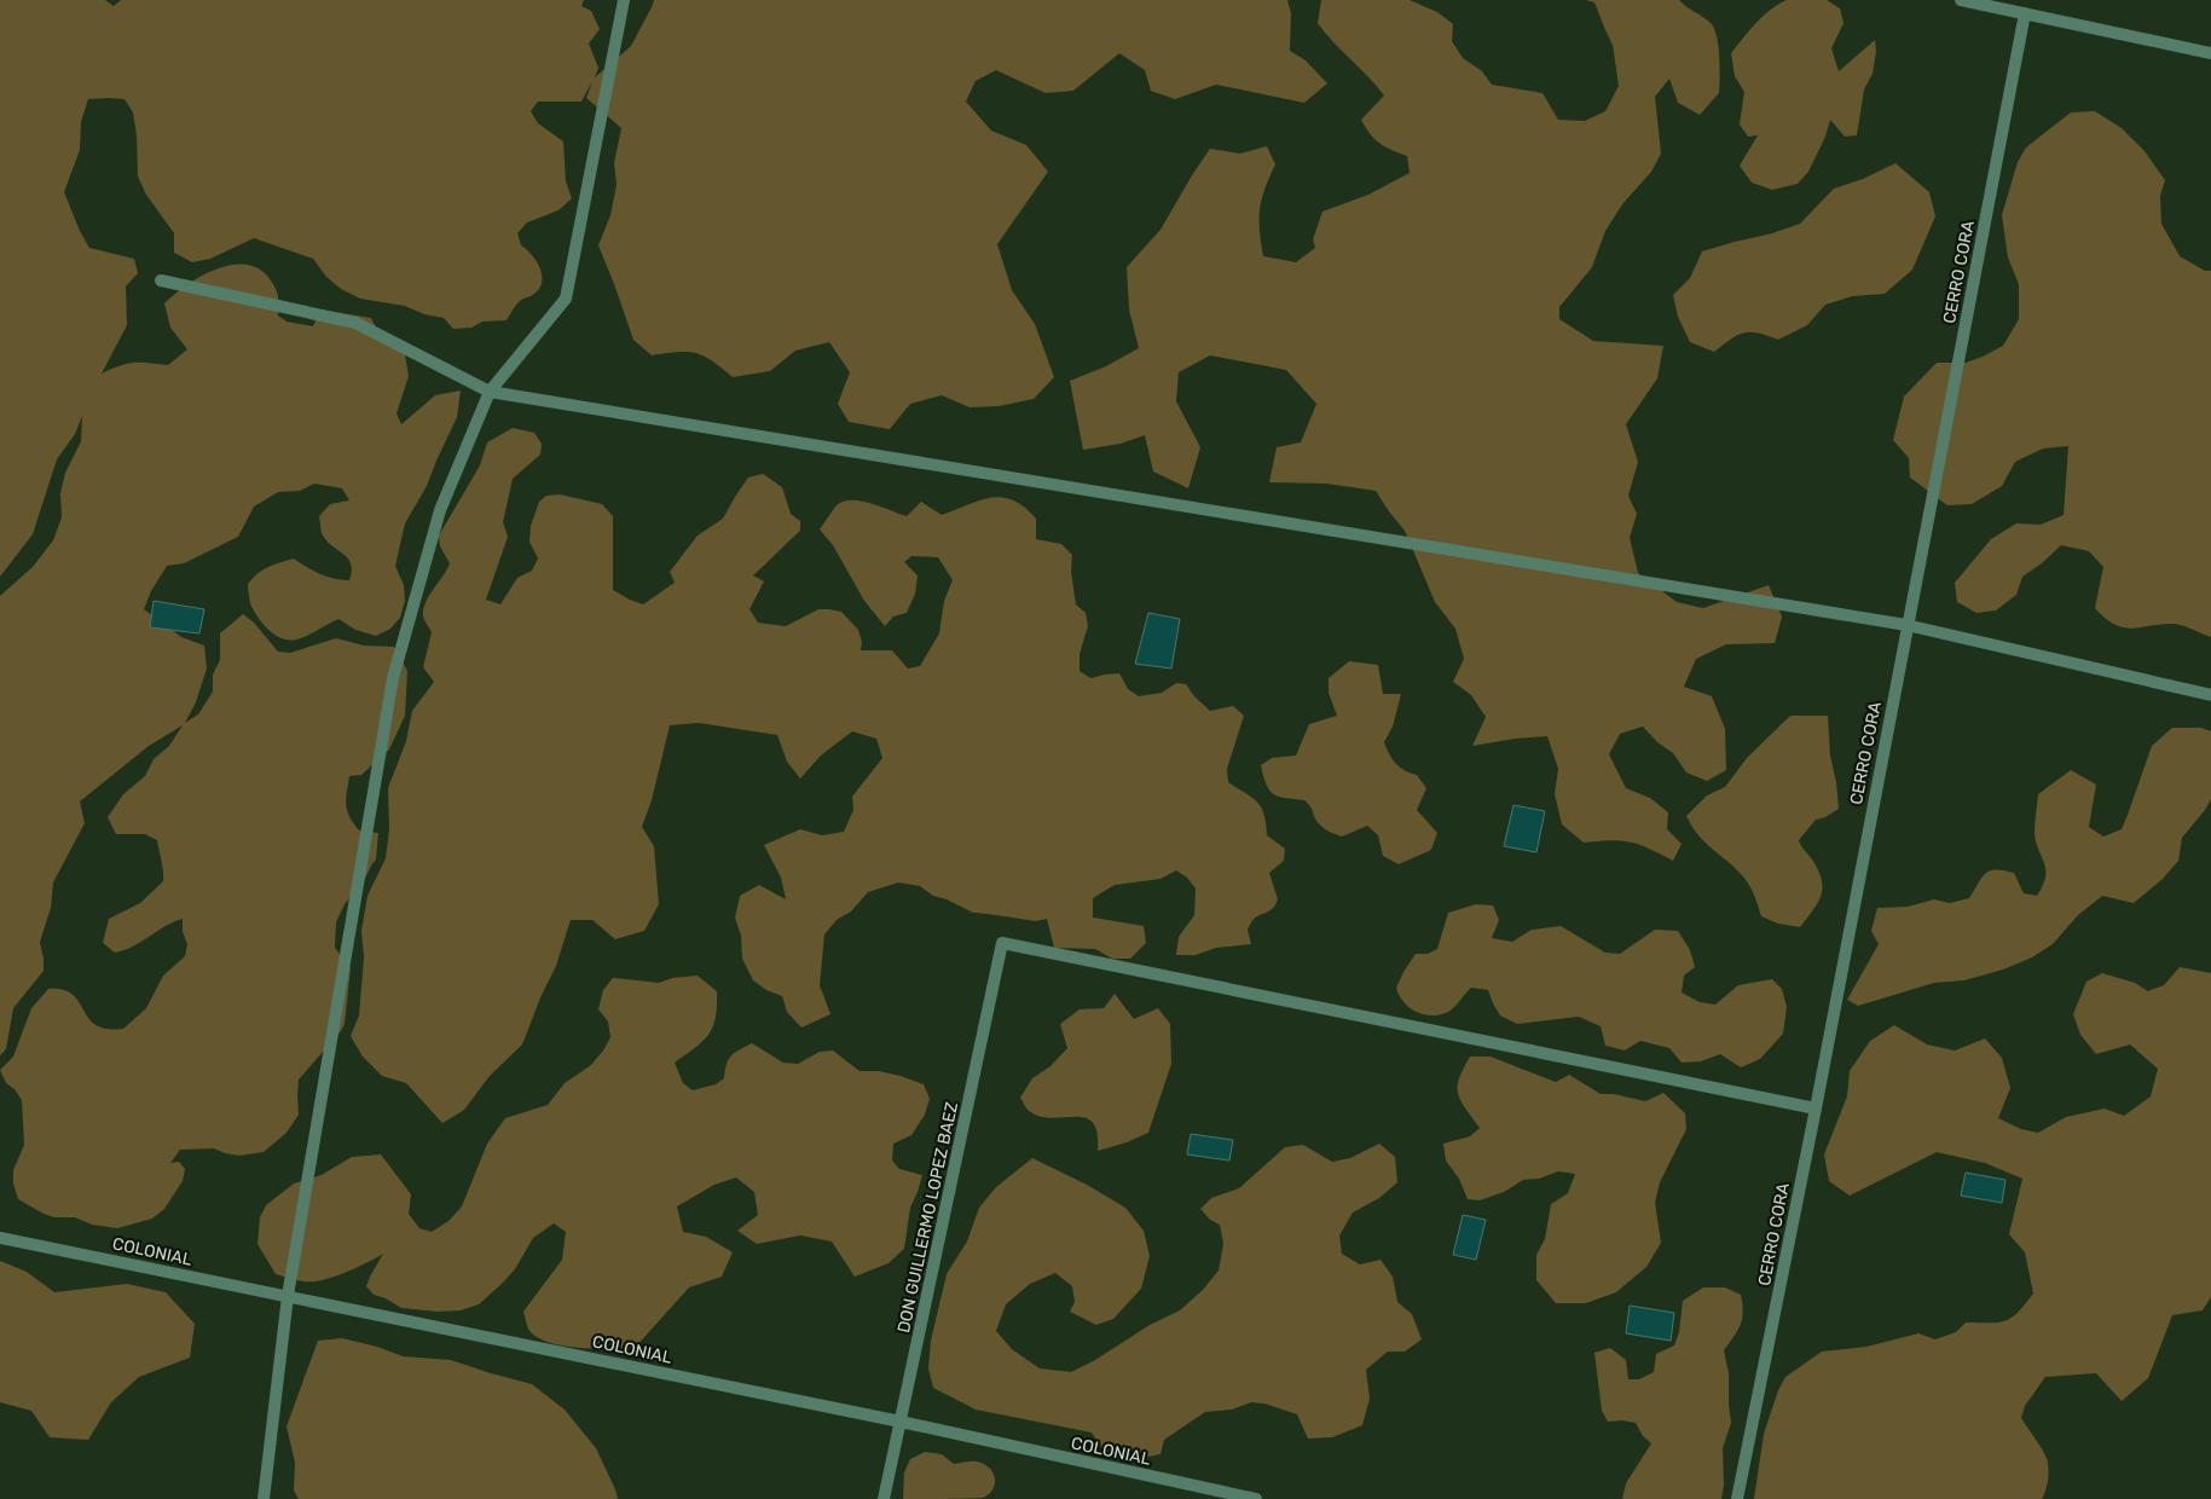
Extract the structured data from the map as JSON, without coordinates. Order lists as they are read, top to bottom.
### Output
{
  "streets": {
    "street": ["CERRO CORA", "DON GUILLERMO LOPEZ BAEZ", "COLONIAL"]
  },
  "crossings": [
    ["CERRO CORA", "DON GUILLERMO LOPEZ BAEZ"],
    ["DON GUILLERMO LOPEZ BAEZ", "COLONIAL"]
  ]
}
